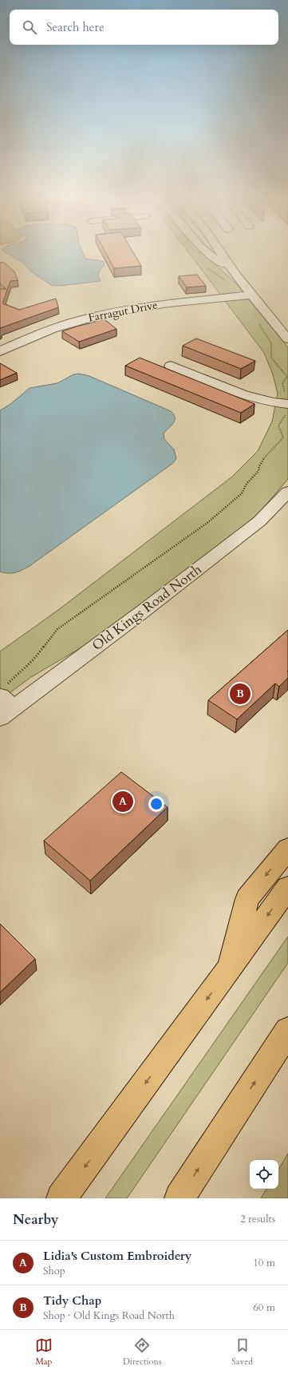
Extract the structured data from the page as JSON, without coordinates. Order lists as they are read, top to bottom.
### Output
{
  "streets": {
    "street": ["Farragut Drive", "Old Kings Road North"]
  },
  "page": {
    "search": "Search here",
    "pins": ["B", "A"],
    "heading": ["Nearby", "2 results"],
    "list": [
      {
        "mark": "A",
        "name": "Lidia's Custom Embroidery",
        "note": "Shop",
        "value": "10 m"
      },
      {
        "mark": "B",
        "name": "Tidy Chap",
        "note": "Shop · Old Kings Road North",
        "value": "60 m"
      }
    ],
    "nav": ["Map", "Directions", "Saved"]
  }
}
